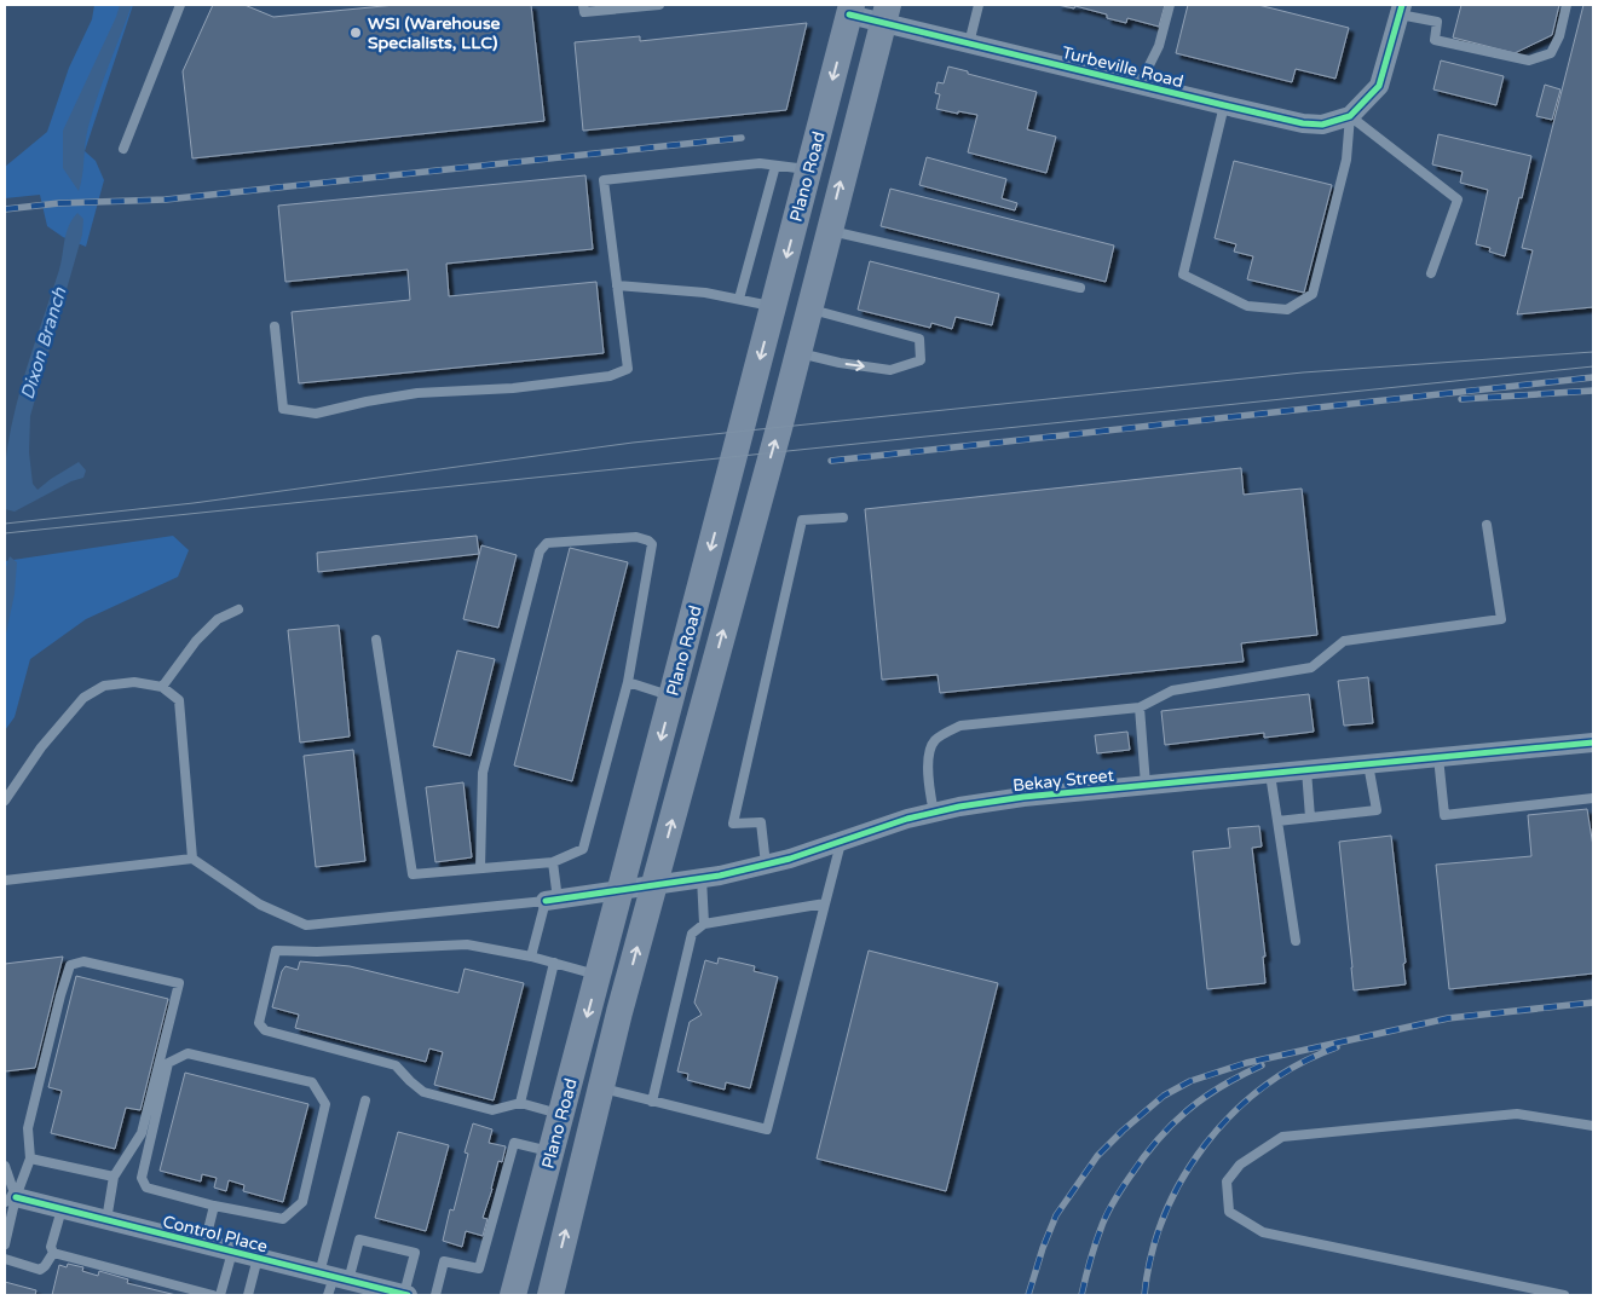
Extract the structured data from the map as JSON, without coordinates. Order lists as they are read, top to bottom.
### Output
{
  "streets": {
    "main road": ["Plano Road"],
    "street": ["Turbeville Road", "Bekay Street", "Control Place"]
  },
  "crossings": [
    ["Turbeville Road", "Plano Road"],
    ["Plano Road", "Bekay Street"]
  ],
  "water": ["Dixon Branch"],
  "places": ["WSI (Warehouse Specialists, LLC)"]
}
